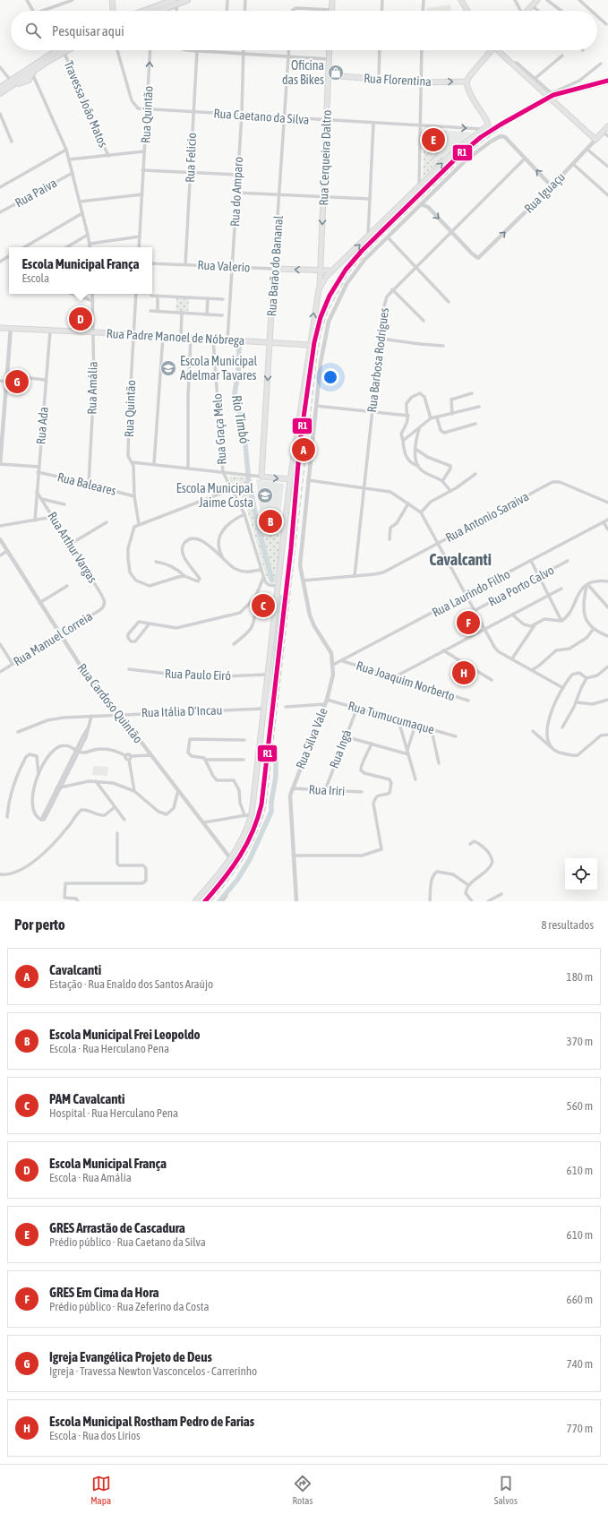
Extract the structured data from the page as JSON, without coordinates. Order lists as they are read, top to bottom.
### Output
{
  "streets": {
    "main road": [
      "Rua Florentina",
      "Rua Cerqueira Daltro",
      "Rua Iguaçu",
      "Rua Valerio",
      "Rua Barão do Bananal",
      "Rua Padre Manoel de Nóbrega"
    ],
    "street": [
      "Travessa João Matos",
      "Rua Quintão",
      "Rua Caetano da Silva",
      "Rua Felicio",
      "Rua do Amparo",
      "Rua Paiva",
      "Rua Barbosa Rodrigues",
      "Rua Amália",
      "Rua Ada",
      "Rua Graça Melo",
      "Rua Baleares",
      "Rua Antonio Saraiva",
      "Rua Arthur Vargas",
      "Rua Porto Calvo",
      "Rua Laurindo Filho",
      "Rua Manuel Correia",
      "Rua Paulo Eiró",
      "Rua Joaquim Norberto",
      "Rua Cardoso Quintão",
      "Rua Itália D'Incau",
      "Rua Tumucumaque",
      "Rua Silva Vale",
      "Rua Ingá",
      "Rua Iriri"
    ]
  },
  "crossings": [
    ["Rua Florentina", "Rua Cerqueira Daltro"],
    ["Rua Quintão", "Rua Caetano da Silva"],
    ["Rua Quintão", "Rua Padre Manoel de Nóbrega"],
    ["Rua Quintão", "Rua Baleares"],
    ["Rua Caetano da Silva", "Rua Felicio"],
    ["Rua Caetano da Silva", "Rua Cerqueira Daltro"],
    ["Rua Caetano da Silva", "Rua do Amparo"],
    ["Rua Caetano da Silva", "Rua Barão do Bananal"],
    ["Rua Felicio", "Rua Valerio"],
    ["Rua Cerqueira Daltro", "Rua Valerio"],
    ["Rua Cerqueira Daltro", "Rua Padre Manoel de Nóbrega"],
    ["Rua Cerqueira Daltro", "Rua Paulo Eiró"],
    ["Rua Cerqueira Daltro", "Rua Cardoso Quintão"],
    ["Rua Cerqueira Daltro", "Rua Itália D'Incau"],
    ["Rua do Amparo", "Rua Valerio"],
    ["Rua do Amparo", "Rua Padre Manoel de Nóbrega"],
    ["Rua Iguaçu", "Rua Barbosa Rodrigues"],
    ["Rua Valerio", "Rua Barão do Bananal"],
    ["Rua Barão do Bananal", "Rua Padre Manoel de Nóbrega"],
    ["Rua Padre Manoel de Nóbrega", "Rua Amália"],
    ["Rua Padre Manoel de Nóbrega", "Rua Ada"],
    ["Rua Padre Manoel de Nóbrega", "Rua Graça Melo"],
    ["Rua Barbosa Rodrigues", "Rua Antonio Saraiva"],
    ["Rua Barbosa Rodrigues", "Rua Silva Vale"],
    ["Rua Amália", "Rua Baleares"],
    ["Rua Ada", "Rua Baleares"],
    ["Rua Ada", "Rua Arthur Vargas"],
    ["Rua Antonio Saraiva", "Rua Silva Vale"],
    ["Rua Arthur Vargas", "Rua Manuel Correia"],
    ["Rua Laurindo Filho", "Rua Joaquim Norberto"],
    ["Rua Laurindo Filho", "Rua Silva Vale"],
    ["Rua Manuel Correia", "Rua Cardoso Quintão"],
    ["Rua Cardoso Quintão", "Rua Itália D'Incau"],
    ["Rua Tumucumaque", "Rua Silva Vale"],
    ["Rua Tumucumaque", "Rua Ingá"],
    ["Rua Silva Vale", "Rua Iriri"],
    ["Rua Ingá", "Rua Iriri"]
  ],
  "districts": ["Cavalcanti"],
  "water": ["Rio Timbó"],
  "places": {
    "shop": ["Oficina das Bikes"],
    "school or university": ["Escola Municipal Adelmar Tavares", "Escola Municipal Jaime Costa"]
  },
  "lines": ["transit line R1"],
  "page": {
    "search": "Pesquisar aqui",
    "pins": [
      "E",
      "D",
      "G",
      "A",
      "B",
      "C",
      "F",
      "H"
    ],
    "popup": ["Escola Municipal França", "Escola"],
    "heading": ["Por perto", "8 resultados"],
    "list": [
      {
        "mark": "A",
        "name": "Cavalcanti",
        "note": "Estação · Rua Enaldo dos Santos Araújo",
        "value": "180 m"
      },
      {
        "mark": "B",
        "name": "Escola Municipal Frei Leopoldo",
        "note": "Escola · Rua Herculano Pena",
        "value": "370 m"
      },
      {
        "mark": "C",
        "name": "PAM Cavalcanti",
        "note": "Hospital · Rua Herculano Pena",
        "value": "560 m"
      },
      {
        "mark": "D",
        "name": "Escola Municipal França",
        "note": "Escola · Rua Amália",
        "value": "610 m"
      },
      {
        "mark": "E",
        "name": "GRES Arrastão de Cascadura",
        "note": "Prédio público · Rua Caetano da Silva",
        "value": "610 m"
      },
      {
        "mark": "F",
        "name": "GRES Em Cima da Hora",
        "note": "Prédio público · Rua Zeferino da Costa",
        "value": "660 m"
      },
      {
        "mark": "G",
        "name": "Igreja Evangélica Projeto de Deus",
        "note": "Igreja · Travessa Newton Vasconcelos - Carrerinho",
        "value": "740 m"
      },
      {
        "mark": "H",
        "name": "Escola Municipal Rostham Pedro de Farias",
        "note": "Escola · Rua dos Lírios",
        "value": "770 m"
      }
    ],
    "nav": ["Mapa", "Rotas", "Salvos"]
  }
}
